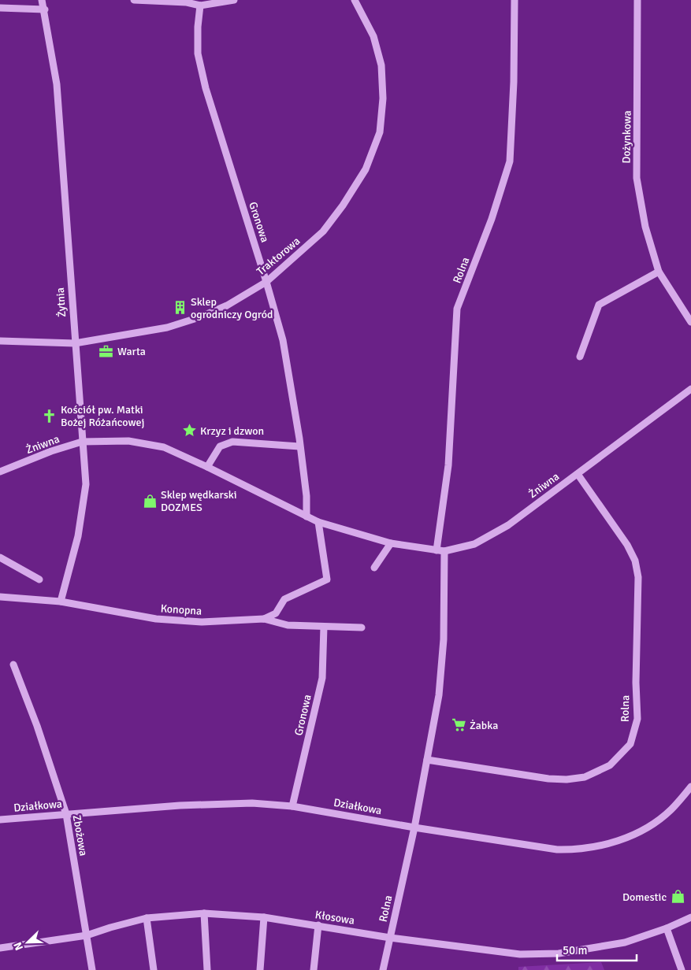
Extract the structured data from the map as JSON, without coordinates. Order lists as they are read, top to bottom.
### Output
{
  "streets": {
    "street": [
      "Dożynkowa",
      "Gronowa",
      "Traktorowa",
      "Rolna",
      "Żytnia",
      "Żniwna",
      "Konopna",
      "Działkowa",
      "Zbożowa",
      "Kłosowa"
    ]
  },
  "crossings": [
    ["Gronowa", "Traktorowa"],
    ["Gronowa", "Żniwna"],
    ["Gronowa", "Konopna"],
    ["Gronowa", "Działkowa"],
    ["Traktorowa", "Żytnia"],
    ["Rolna", "Żniwna"],
    ["Rolna", "Działkowa"],
    ["Rolna", "Kłosowa"],
    ["Żytnia", "Żniwna"],
    ["Żytnia", "Konopna"],
    ["Działkowa", "Zbożowa"],
    ["Zbożowa", "Kłosowa"]
  ],
  "places": {
    "building": ["Sklep ogrodniczy Ogród"],
    "office": ["Warta"],
    "church": ["Kościół pw. Matki Bożej Różańcowej"],
    "place": ["Krzyz i dzwon"],
    "shop": ["Sklep wędkarski DOZMES", "Domestic"],
    "supermarket": ["Żabka"]
  },
  "scale_bar": "50 m",
  "north": "bottom left"
}
